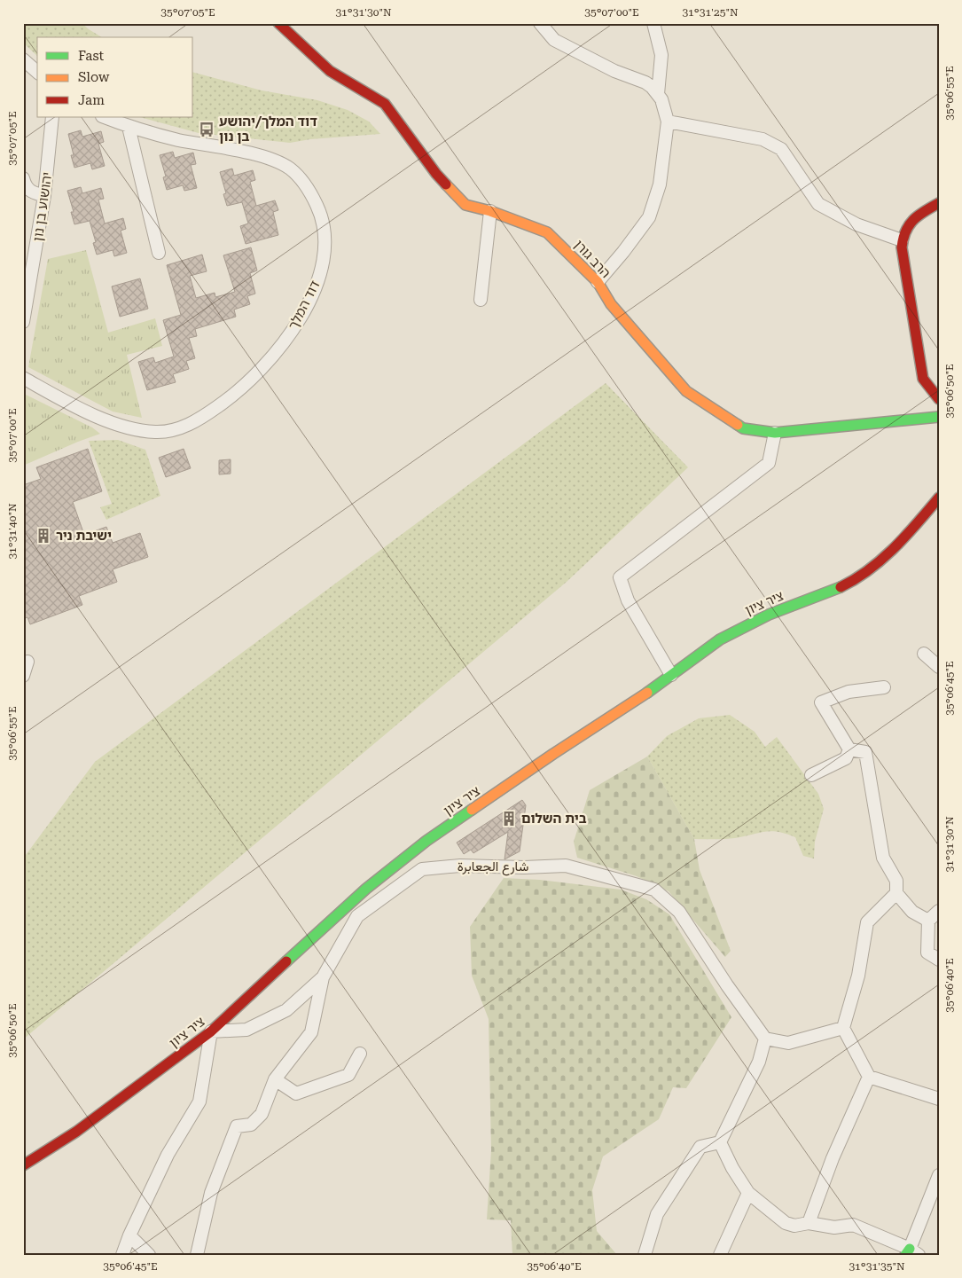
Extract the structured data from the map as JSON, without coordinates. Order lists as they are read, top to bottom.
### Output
{
  "streets": {
    "street": [
      "יהושוע בן נון",
      "הרב גורן",
      "דוד המלך",
      "ציר ציון",
      "شارع الجعابرة"
    ]
  },
  "crossings": [
    ["ציר ציון", "شارع الجعابرة"]
  ],
  "places": {
    "bus stop": ["דוד המלך/יהושע בן נון"],
    "building": ["ישיבת ניר", "בית השלום"]
  },
  "legend": ["Fast", "Slow", "Jam"],
  "coordinates": [
    "35°07'05\"E",
    "31°31'30\"N",
    "35°07'00\"E",
    "31°31'25\"N",
    "35°06'55\"E",
    "35°06'50\"E",
    "31°31'40\"N",
    "35°06'45\"E",
    "35°06'40\"E",
    "31°31'35\"N"
  ]
}
